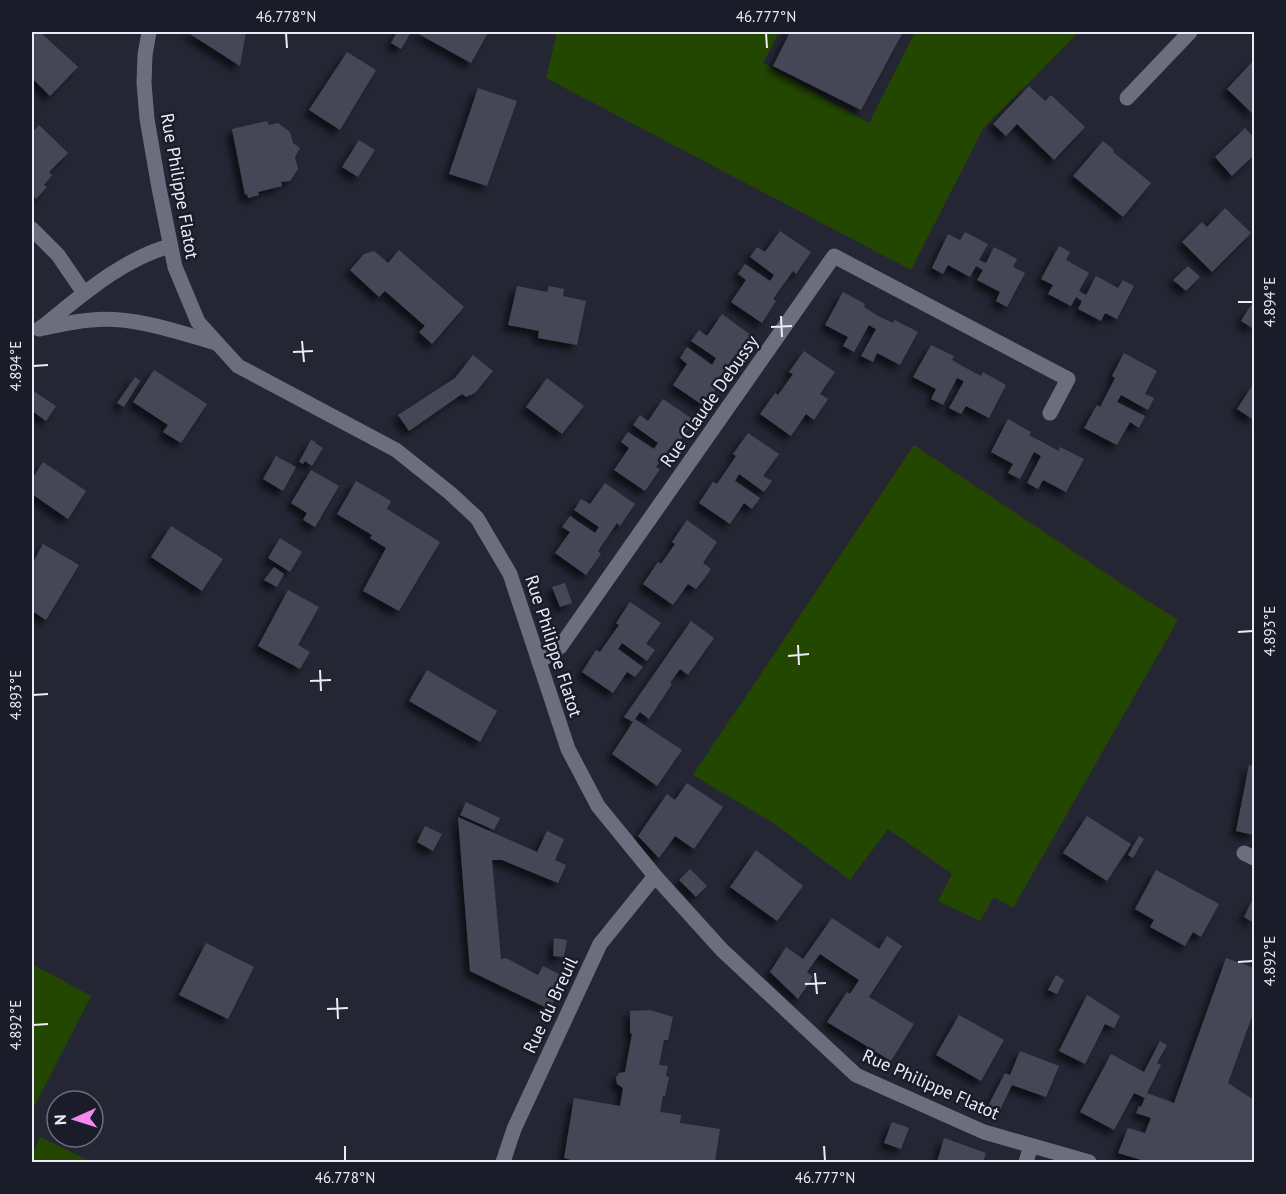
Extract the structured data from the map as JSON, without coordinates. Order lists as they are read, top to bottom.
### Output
{
  "streets": {
    "street": ["Rue Philippe Flatot", "Rue Claude Debussy", "Rue du Breuil"]
  },
  "crossings": [
    ["Rue Philippe Flatot", "Rue Claude Debussy"],
    ["Rue Philippe Flatot", "Rue du Breuil"]
  ],
  "north": "left",
  "coordinates": [
    "46.778°N",
    "46.777°N",
    "4.894°E",
    "4.893°E",
    "4.892°E"
  ]
}
